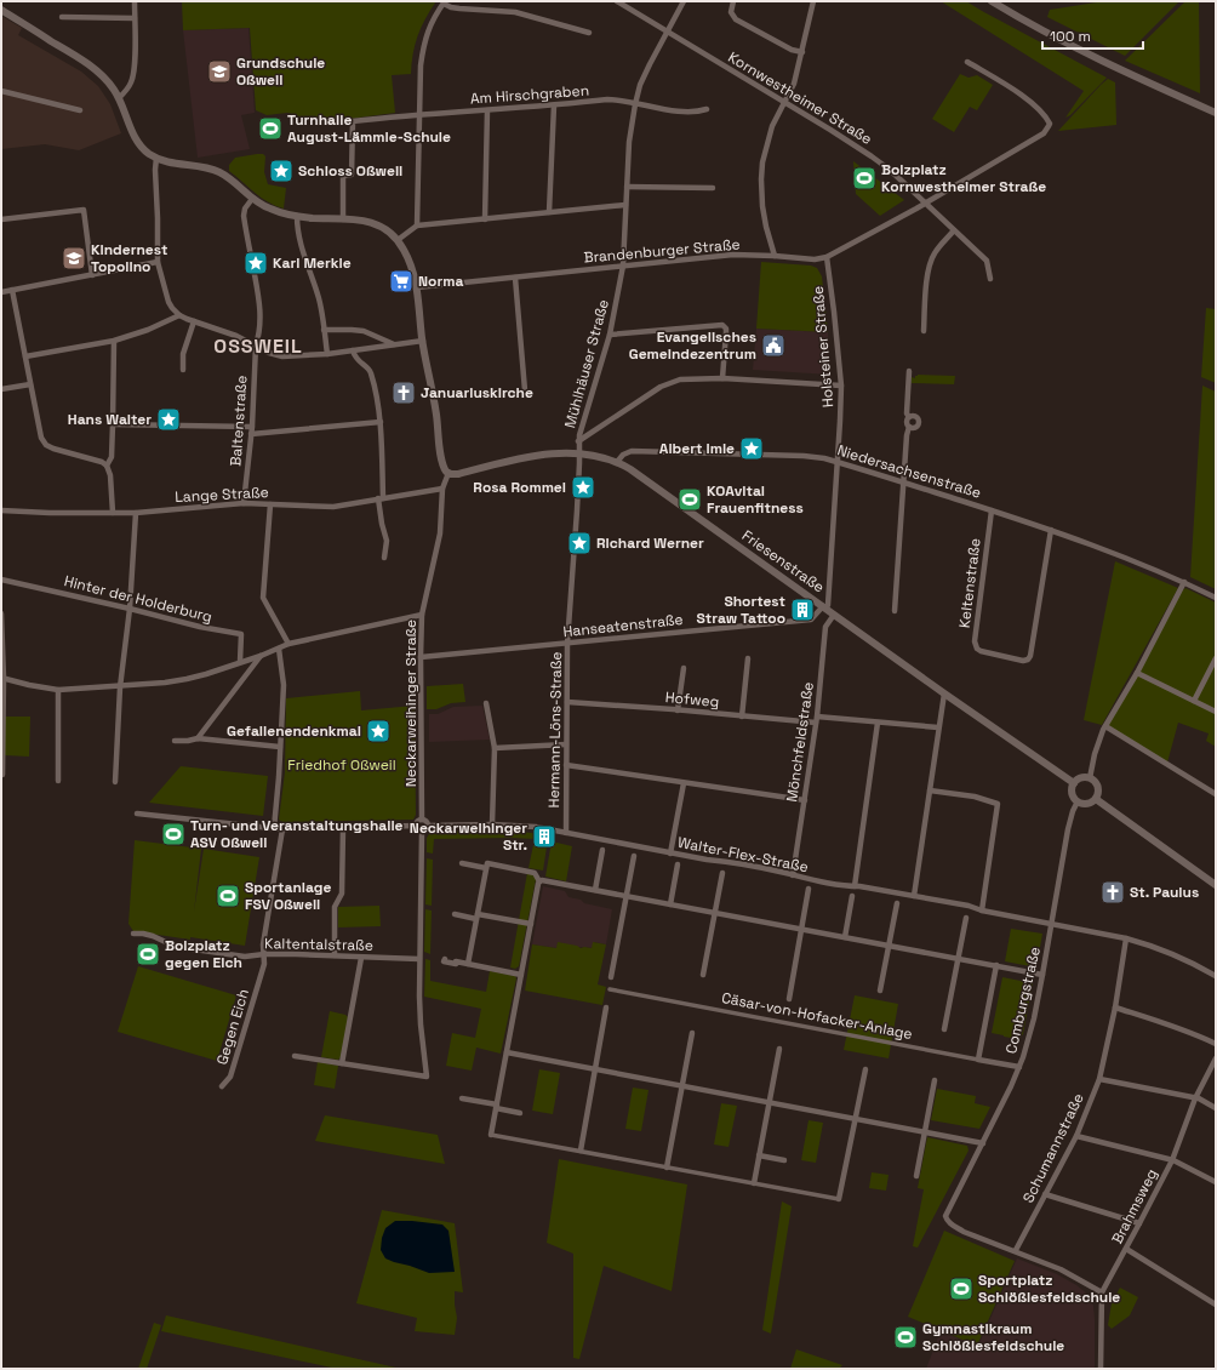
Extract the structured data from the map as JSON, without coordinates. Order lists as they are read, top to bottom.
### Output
{
  "streets": {
    "main road": ["Friesenstraße"],
    "street": [
      "Am Hirschgraben",
      "Kornwestheimer Straße",
      "Brandenburger Straße",
      "Holsteiner Straße",
      "Mühlhäuser Straße",
      "Baltenstraße",
      "Niedersachsenstraße",
      "Lange Straße",
      "Keltenstraße",
      "Hinter der Holderburg",
      "Hanseatenstraße",
      "Hofweg",
      "Neckarweihinger Straße",
      "Hermann-Löns-Straße",
      "Mönchfeldstraße",
      "Walter-Flex-Straße",
      "Kaltentalstraße",
      "Comburgstraße",
      "Cäsar-von-Hofacker-Anlage",
      "Gegen Eich",
      "Schumannstraße",
      "Brahmsweg"
    ]
  },
  "crossings": [
    ["Am Hirschgraben", "Mühlhäuser Straße"],
    ["Kornwestheimer Straße", "Brandenburger Straße"],
    ["Kornwestheimer Straße", "Mühlhäuser Straße"],
    ["Brandenburger Straße", "Holsteiner Straße"],
    ["Brandenburger Straße", "Mühlhäuser Straße"],
    ["Holsteiner Straße", "Niedersachsenstraße"],
    ["Holsteiner Straße", "Friesenstraße"],
    ["Holsteiner Straße", "Hanseatenstraße"],
    ["Mühlhäuser Straße", "Friesenstraße"],
    ["Mühlhäuser Straße", "Hermann-Löns-Straße"],
    ["Baltenstraße", "Lange Straße"],
    ["Niedersachsenstraße", "Friesenstraße"],
    ["Niedersachsenstraße", "Keltenstraße"],
    ["Lange Straße", "Neckarweihinger Straße"],
    ["Friesenstraße", "Hanseatenstraße"],
    ["Friesenstraße", "Neckarweihinger Straße"],
    ["Friesenstraße", "Hermann-Löns-Straße"],
    ["Friesenstraße", "Mönchfeldstraße"],
    ["Friesenstraße", "Comburgstraße"],
    ["Hanseatenstraße", "Neckarweihinger Straße"],
    ["Hanseatenstraße", "Hermann-Löns-Straße"],
    ["Hofweg", "Hermann-Löns-Straße"],
    ["Hofweg", "Mönchfeldstraße"],
    ["Neckarweihinger Straße", "Walter-Flex-Straße"],
    ["Hermann-Löns-Straße", "Walter-Flex-Straße"],
    ["Mönchfeldstraße", "Walter-Flex-Straße"],
    ["Walter-Flex-Straße", "Comburgstraße"],
    ["Walter-Flex-Straße", "Schumannstraße"],
    ["Kaltentalstraße", "Gegen Eich"],
    ["Comburgstraße", "Cäsar-von-Hofacker-Anlage"],
    ["Comburgstraße", "Schumannstraße"]
  ],
  "districts": ["OSSWEIL"],
  "parks": ["Friedhof Oßweil"],
  "places": {
    "school or university": ["Grundschule Oßweil", "Kindernest Topolino"],
    "sports": [
      "Turnhalle August-Lämmle-Schule",
      "Bolzplatz Kornwestheimer Straße",
      "KOAvital Frauenfitness",
      "Turn- und Veranstaltungshalle ASV Oßweil",
      "Sportanlage FSV Oßweil",
      "Bolzplatz gegen Eich",
      "Sportplatz Schlößlesfeldschule",
      "Gymnastikraum Schlößlesfeldschule"
    ],
    "place": [
      "Schloss Oßweil",
      "Karl Merkle",
      "Hans Walter",
      "Albert Imle",
      "Rosa Rommel",
      "Richard Werner",
      "Gefallenendenkmal"
    ],
    "supermarket": ["Norma"],
    "public building": ["Evangelisches Gemeindezentrum"],
    "church": ["Januariuskirche", "St. Paulus"],
    "building": ["Shortest Straw Tattoo", "Neckarweihinger Str."]
  },
  "scale_bar": "100 m"
}
